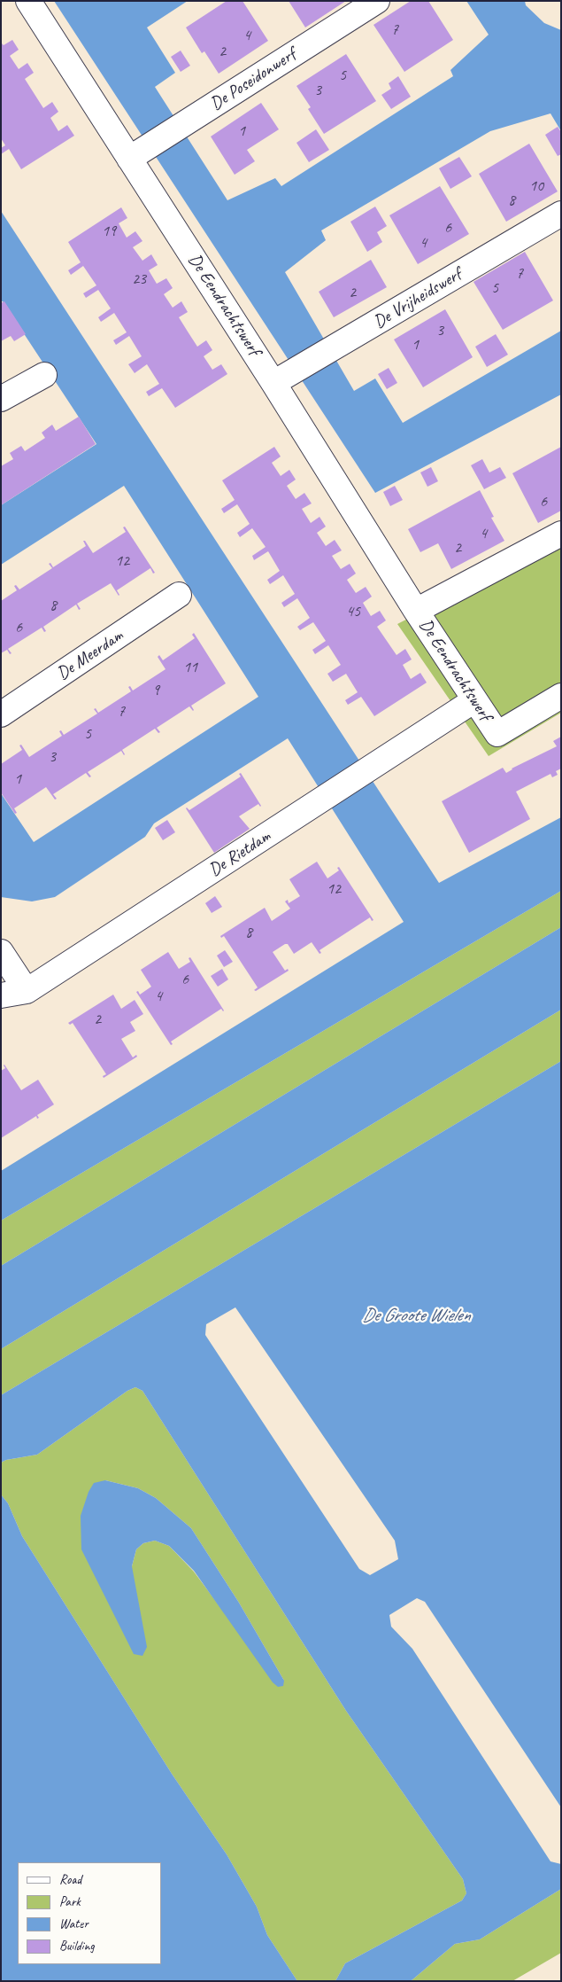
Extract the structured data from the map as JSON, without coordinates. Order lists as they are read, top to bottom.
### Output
{
  "streets": {
    "street": [
      "De Poseidonwerf",
      "De Vrijheidswerf",
      "De Eendrachtswerf",
      "De Meerdam",
      "De Rietdam"
    ]
  },
  "crossings": [
    ["De Poseidonwerf", "De Eendrachtswerf"],
    ["De Vrijheidswerf", "De Eendrachtswerf"],
    ["De Eendrachtswerf", "De Rietdam"]
  ],
  "water": ["De Groote Wielen"],
  "house_numbers": [
    "7",
    "4",
    "2",
    "5",
    "3",
    "1",
    "10",
    "8",
    "6",
    "19",
    "4",
    "7",
    "23",
    "5",
    "2",
    "3",
    "1",
    "6",
    "4",
    "2",
    "12",
    "8",
    "45",
    "6",
    "11",
    "9",
    "7",
    "5",
    "3",
    "1",
    "12",
    "8",
    "6",
    "4",
    "2"
  ],
  "legend": [
    "Road",
    "Park",
    "Water",
    "Building"
  ]
}
